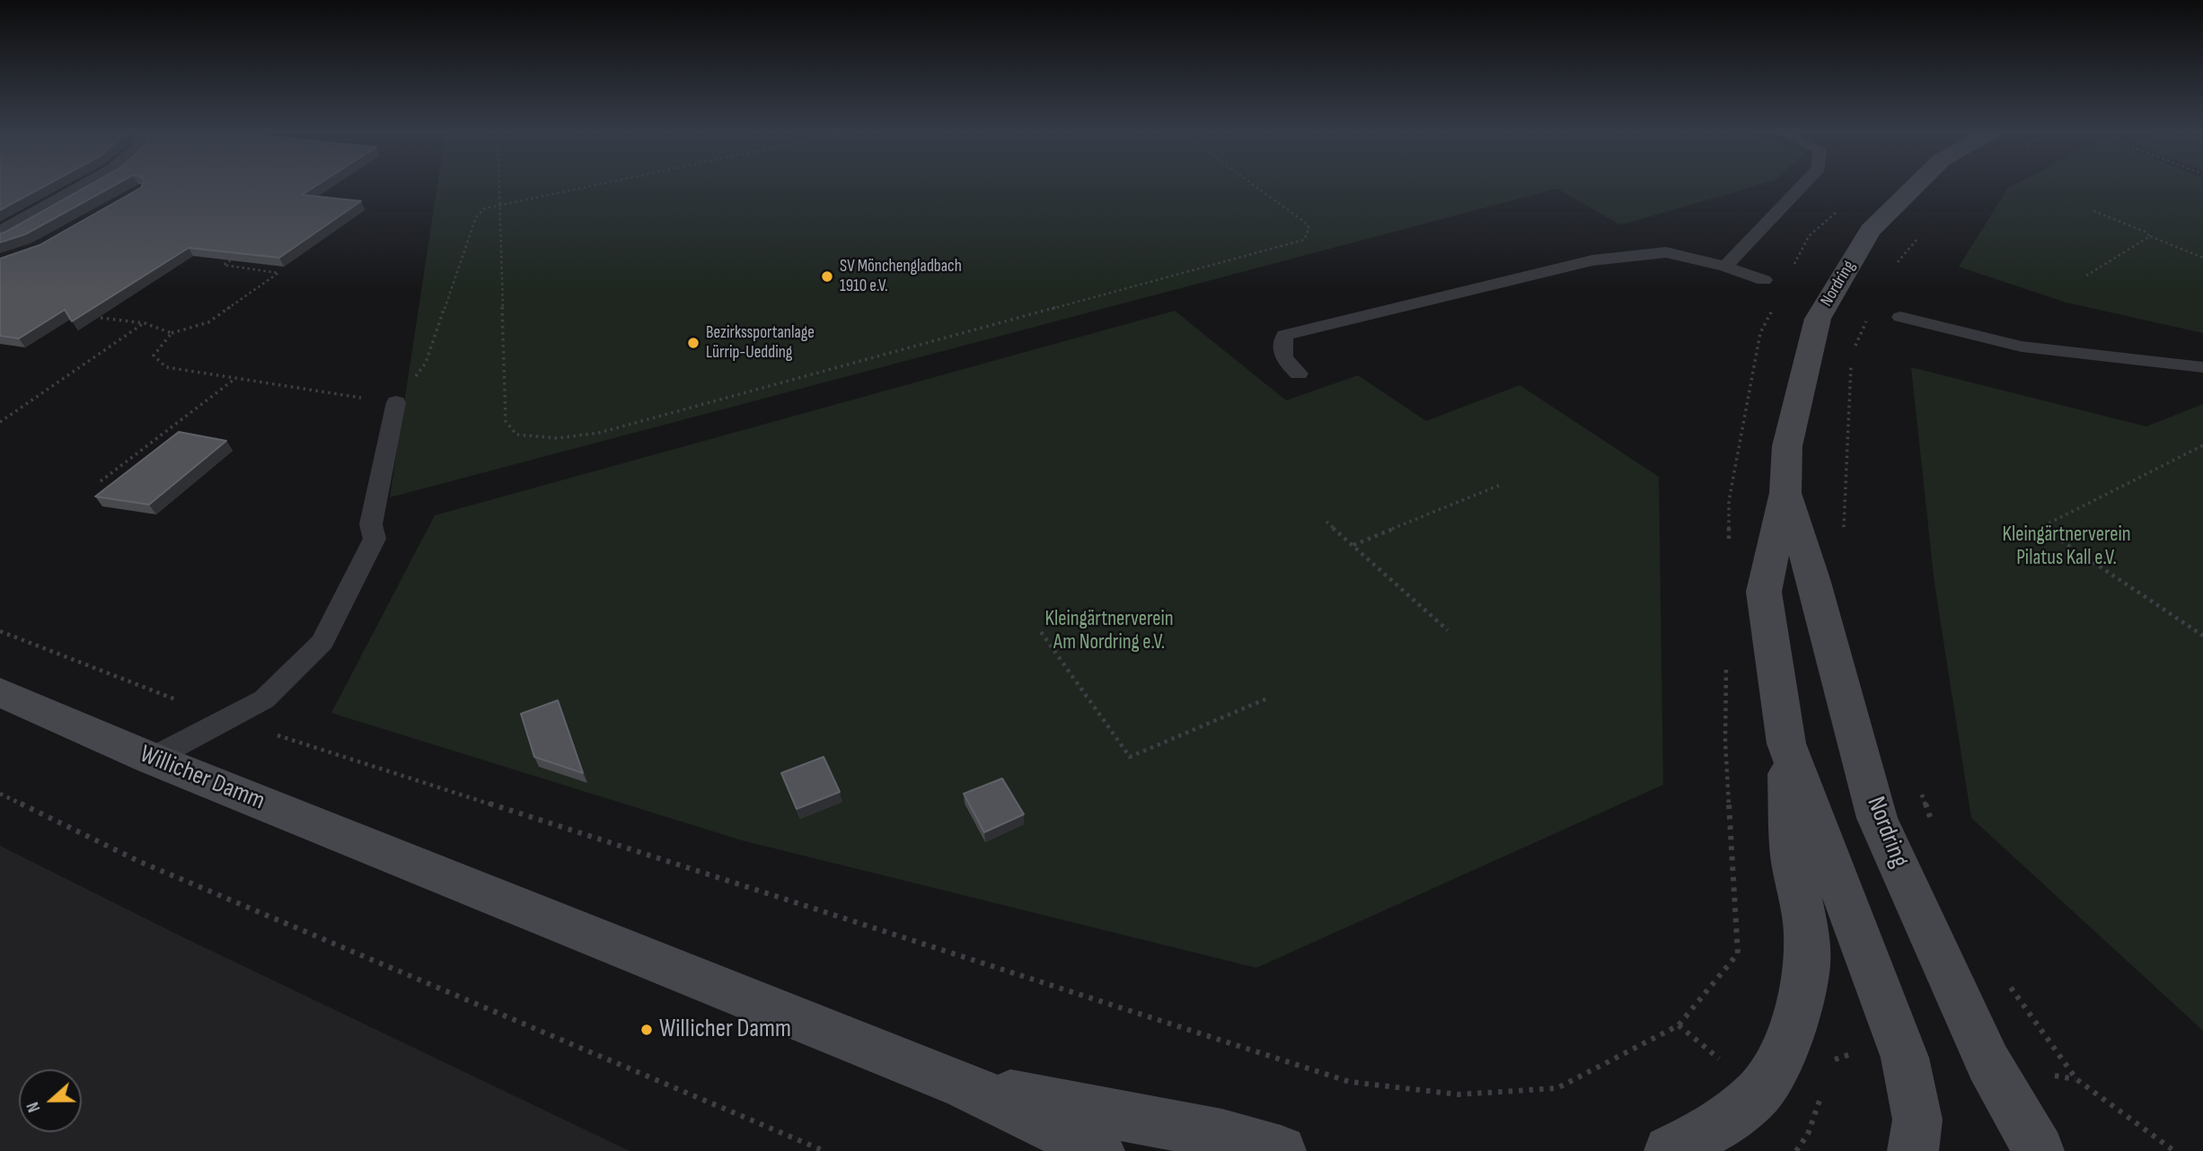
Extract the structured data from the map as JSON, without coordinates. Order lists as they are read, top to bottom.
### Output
{
  "streets": {
    "main road": ["Nordring", "Willicher Damm"]
  },
  "parks": ["Kleingärtnerverein Pilatus Kall e.V.", "Kleingärtnerverein Am Nordring e.V."],
  "places": ["SV Mönchengladbach 1910 e.V.", "Bezirkssportanlage Lürrip-Uedding", "Willicher Damm"],
  "north": "left"
}
